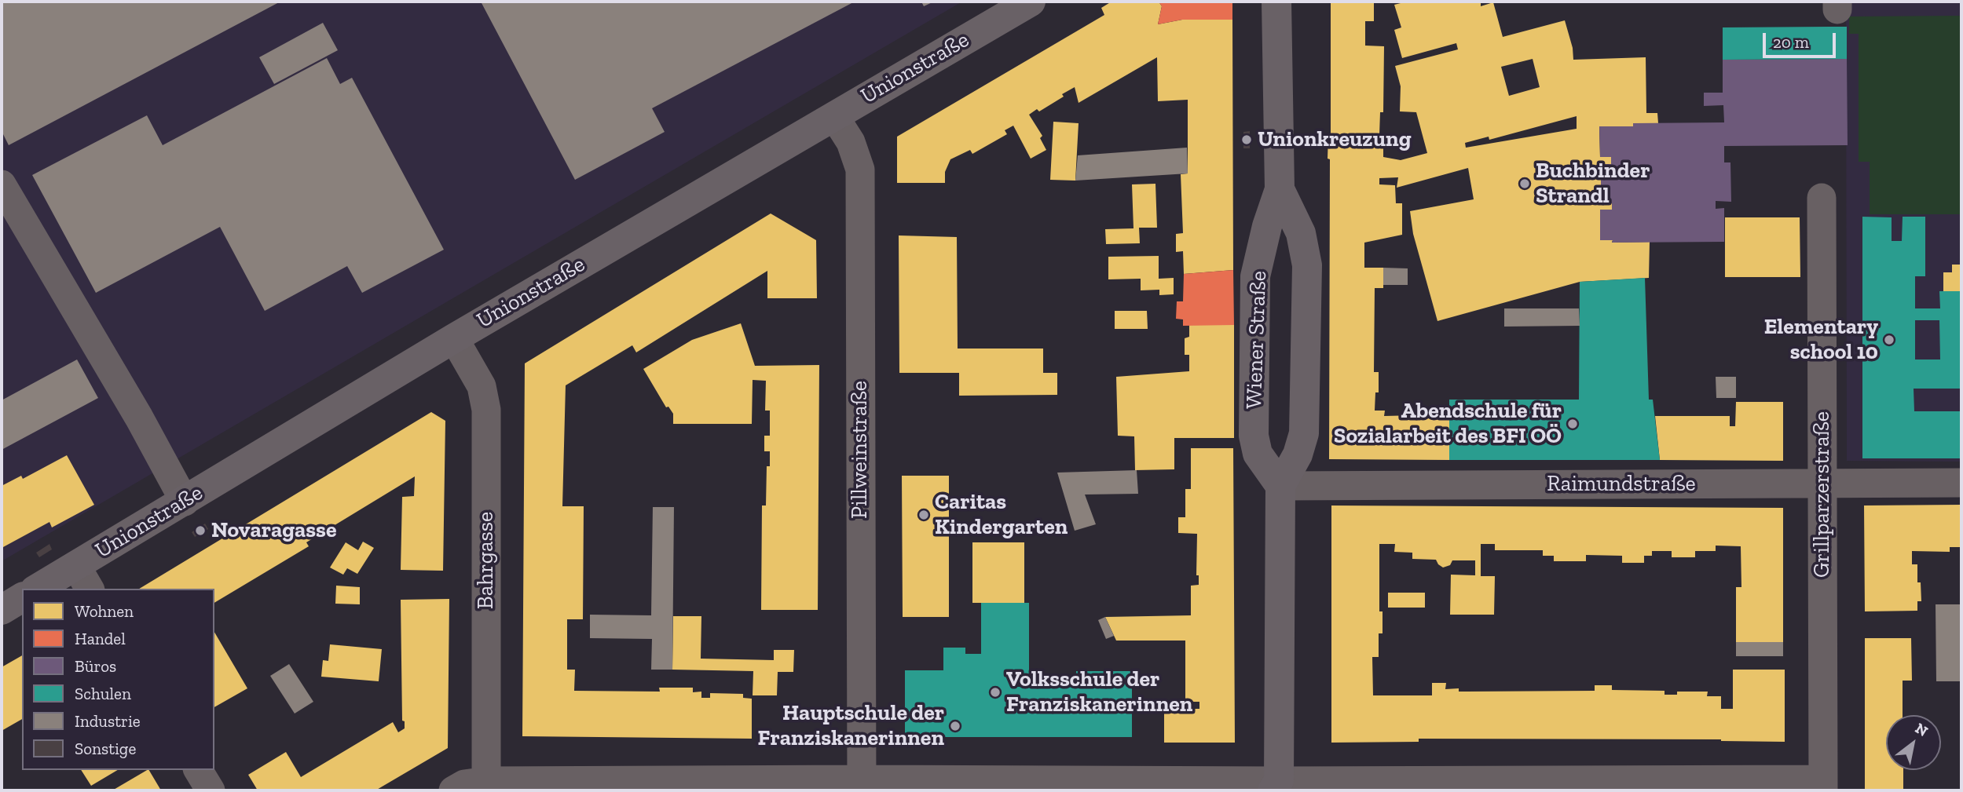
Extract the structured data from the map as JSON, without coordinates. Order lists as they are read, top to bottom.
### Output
{
  "streets": {
    "main road": ["Unionstraße", "Wiener Straße"],
    "street": [
      "Pillweinstraße",
      "Raimundstraße",
      "Grillparzerstraße",
      "Bahrgasse"
    ]
  },
  "crossings": [
    ["Unionstraße", "Pillweinstraße"],
    ["Unionstraße", "Bahrgasse"],
    ["Wiener Straße", "Raimundstraße"],
    ["Raimundstraße", "Grillparzerstraße"]
  ],
  "places": [
    "Unionkreuzung",
    "Buchbinder Strandl",
    "Elementary school 10",
    "Abendschule für Sozialarbeit des BFI OÖ",
    "Caritas Kindergarten",
    "Novaragasse",
    "Volksschule der Franziskanerinnen",
    "Hauptschule der Franziskanerinnen"
  ],
  "legend": [
    "Wohnen",
    "Handel",
    "Büros",
    "Schulen",
    "Industrie",
    "Sonstige"
  ],
  "scale_bar": "20 m",
  "north": "top right"
}
